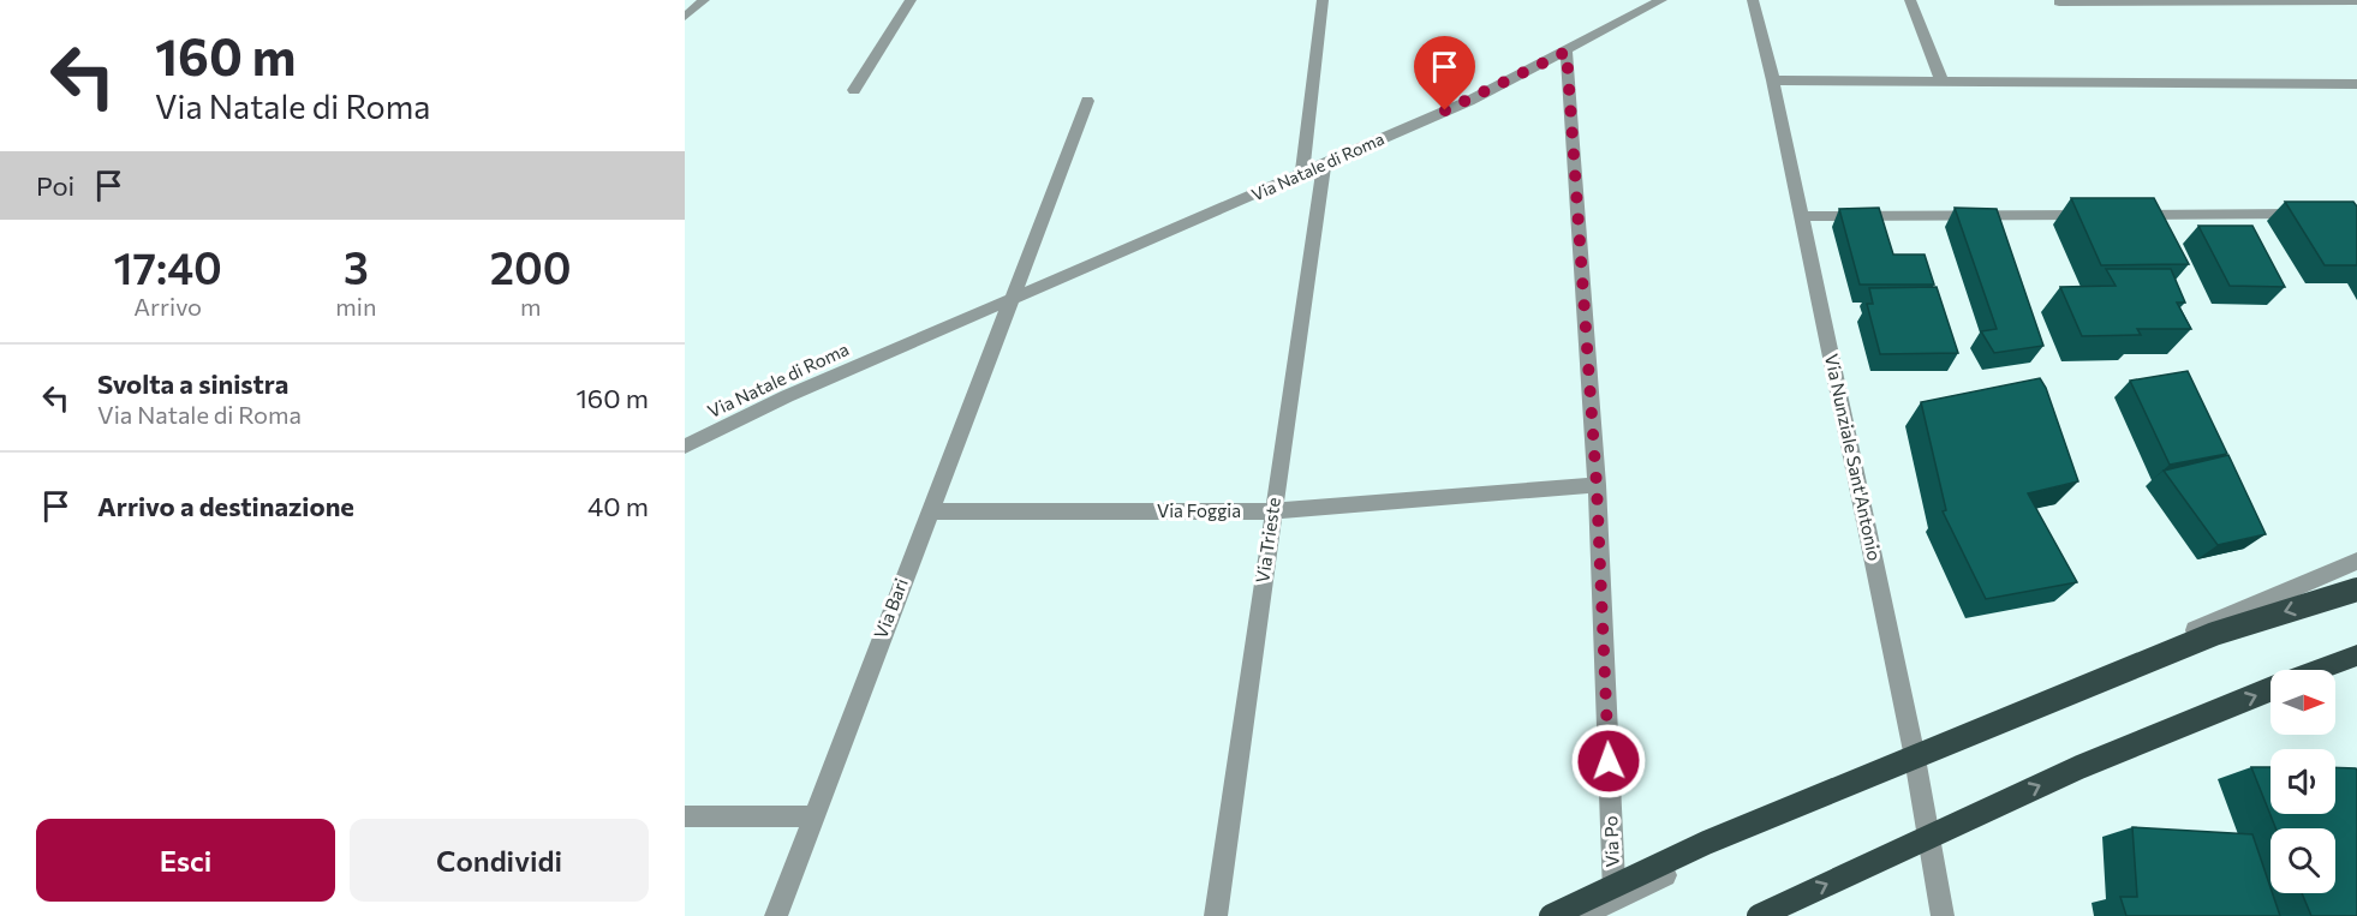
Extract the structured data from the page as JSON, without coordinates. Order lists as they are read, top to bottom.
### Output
{
  "streets": {
    "street": [
      "Via Natale di Roma",
      "Via Nunziale Sant'Antonio",
      "Via Foggia",
      "Via Trieste",
      "Via Bari",
      "Via Po"
    ]
  },
  "crossings": [
    ["Via Natale di Roma", "Via Trieste"],
    ["Via Natale di Roma", "Via Bari"],
    ["Via Natale di Roma", "Via Po"],
    ["Via Foggia", "Via Trieste"],
    ["Via Foggia", "Via Bari"],
    ["Via Foggia", "Via Po"]
  ],
  "north": "right",
  "page": {
    "turn": ["160 m", "Via Natale di Roma"],
    "then": "Poi",
    "eta": [
      "17:40",
      "Arrivo",
      "3",
      "min",
      "200",
      "m"
    ],
    "list": [
      {
        "name": "Svolta a sinistra",
        "note": "Via Natale di Roma",
        "value": "160 m"
      },
      {
        "name": "Arrivo a destinazione",
        "value": "40 m"
      }
    ],
    "buttons": ["Esci", "Condividi"]
  }
}
